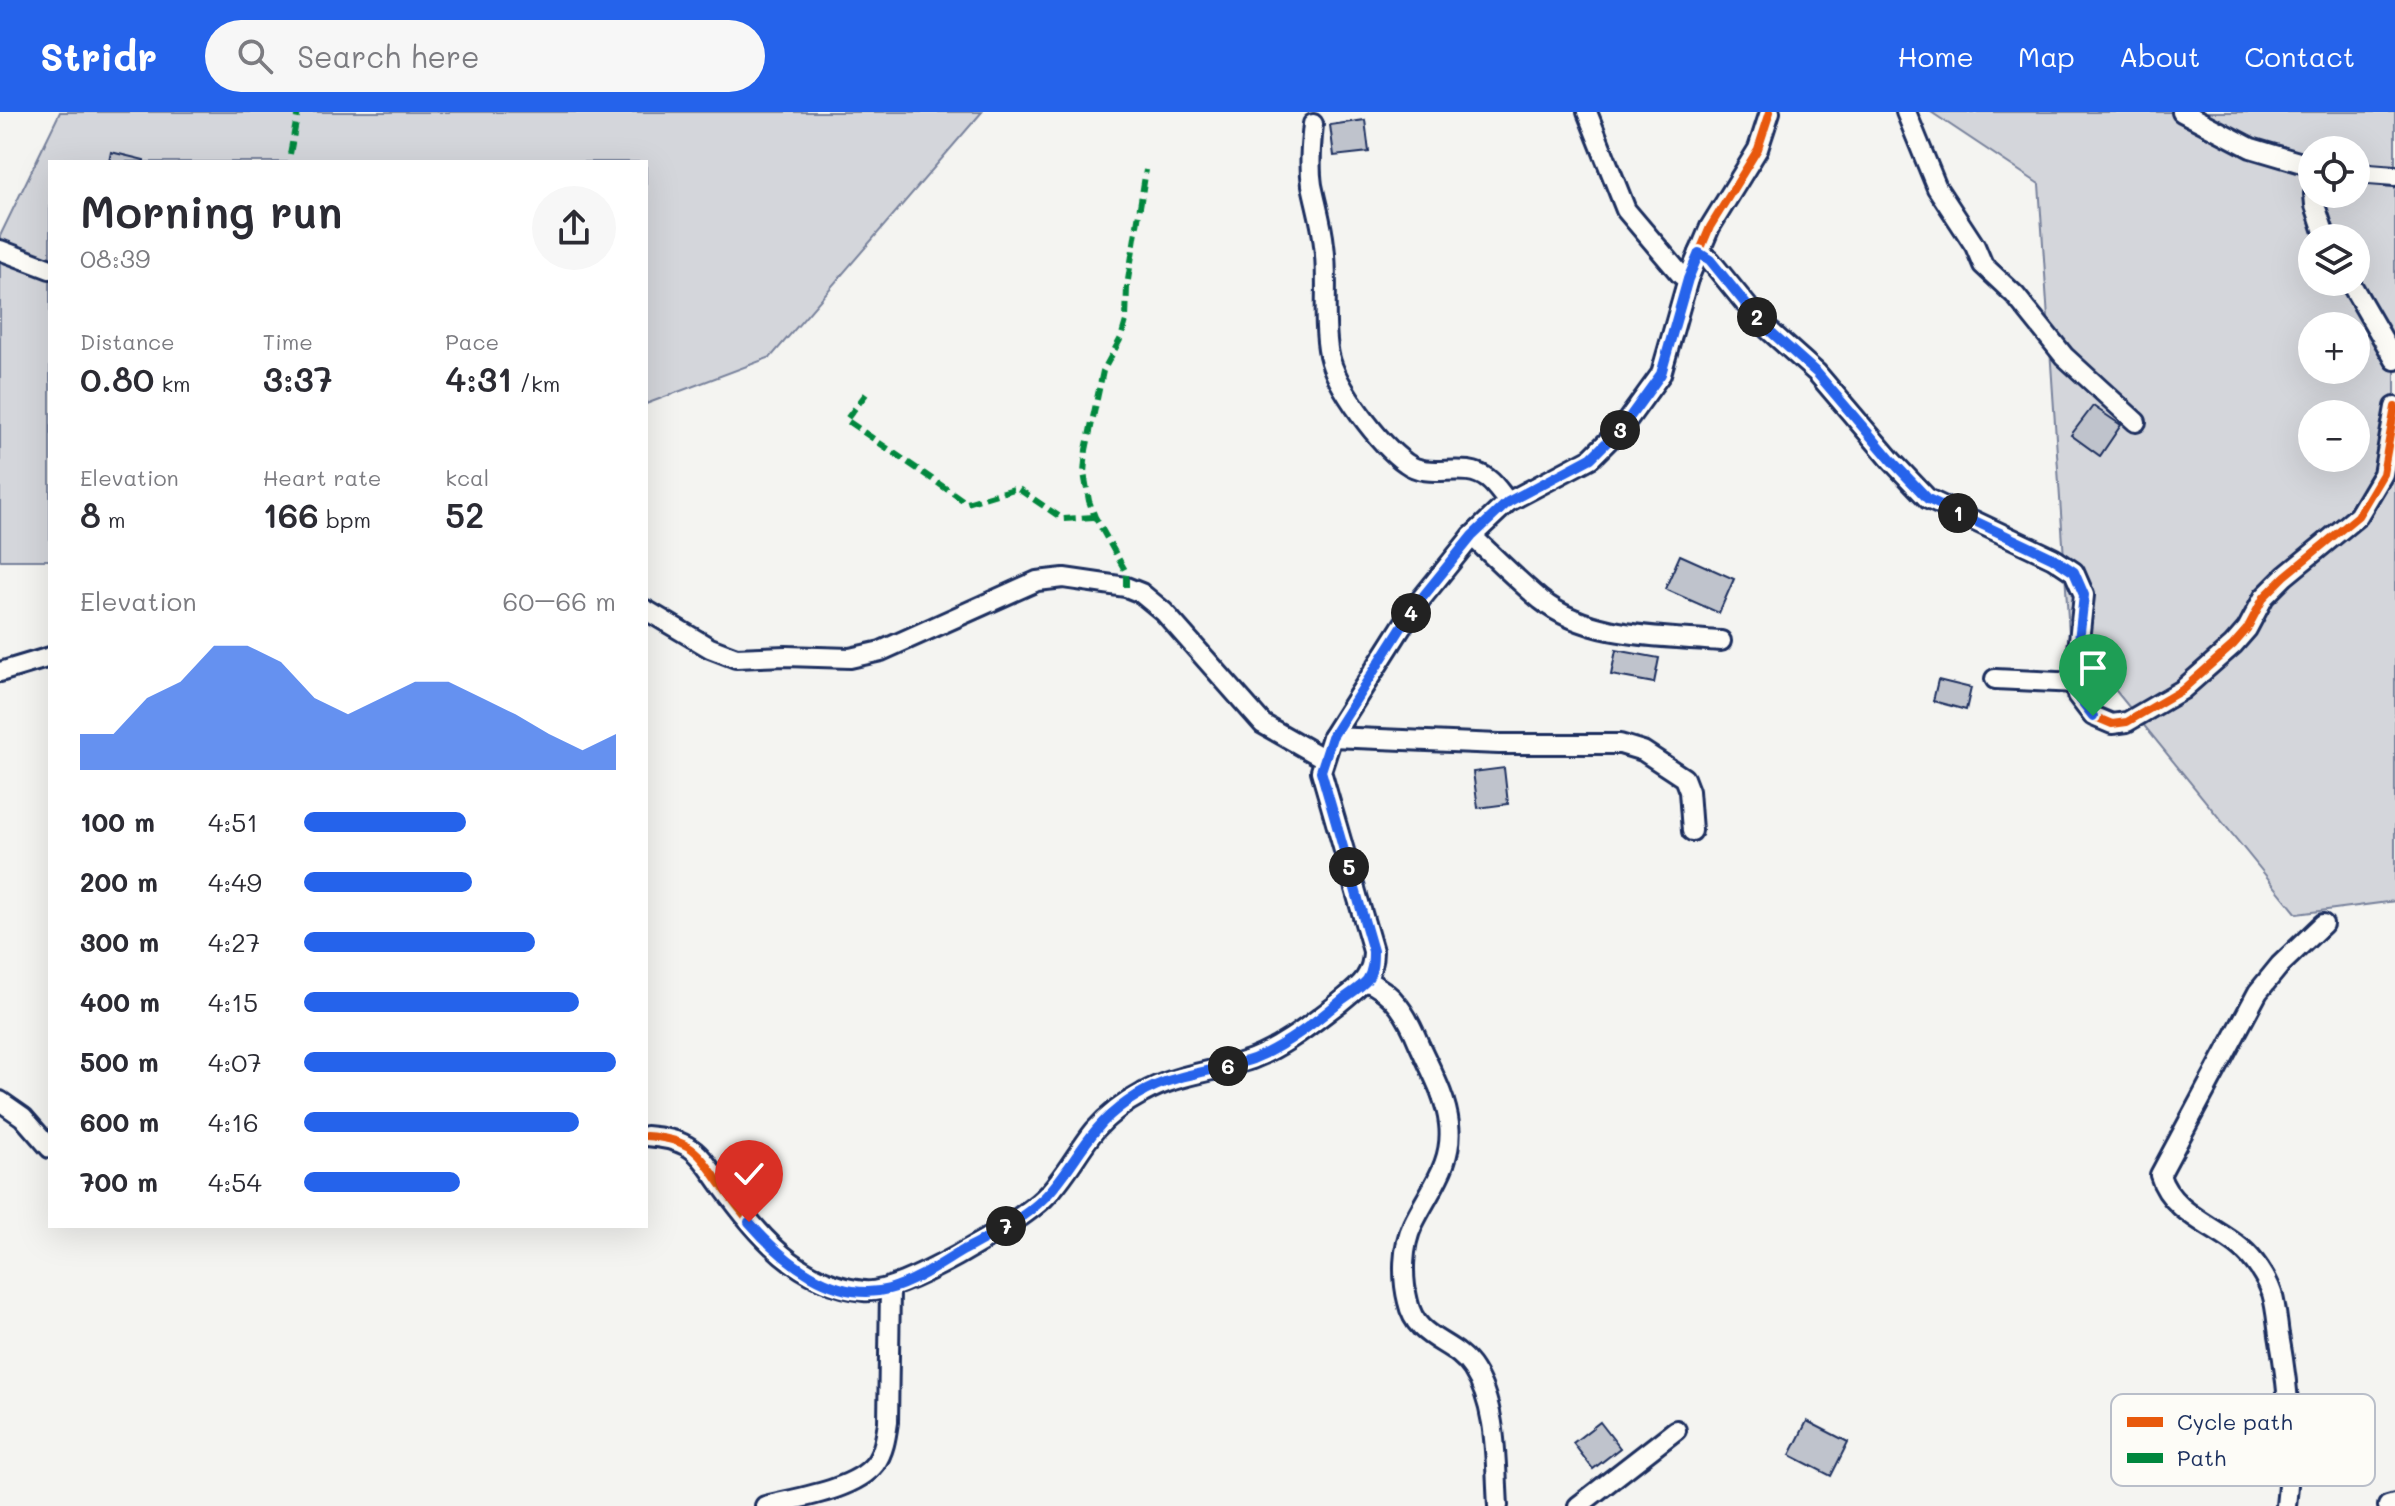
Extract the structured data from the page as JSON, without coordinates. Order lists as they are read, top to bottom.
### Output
{
  "legend": ["Cycle path", "Path"],
  "page": {
    "header": "Stridr",
    "search": "Search here",
    "nav": [
      "Home",
      "Map",
      "About",
      "Contact"
    ],
    "map_buttons": ["+", "−"],
    "heading": ["Morning run", "08:39"],
    "stats": [
      ["Distance", "0.80 km"],
      ["Time", "3:37"],
      ["Pace", "4:31 /km"],
      ["Elevation", "8 m"],
      ["Heart rate", "166 bpm"],
      ["kcal", "52"]
    ],
    "pins": [
      "2",
      "3",
      "1",
      "4",
      "5",
      "6",
      "7"
    ],
    "chart": ["Elevation", "60–66 m"],
    "list": [
      {
        "name": "100 m",
        "note": "4:51"
      },
      {
        "name": "200 m",
        "note": "4:49"
      },
      {
        "name": "300 m",
        "note": "4:27"
      },
      {
        "name": "400 m",
        "note": "4:15"
      },
      {
        "name": "500 m",
        "note": "4:07"
      },
      {
        "name": "600 m",
        "note": "4:16"
      },
      {
        "name": "700 m",
        "note": "4:54"
      }
    ]
  }
}
